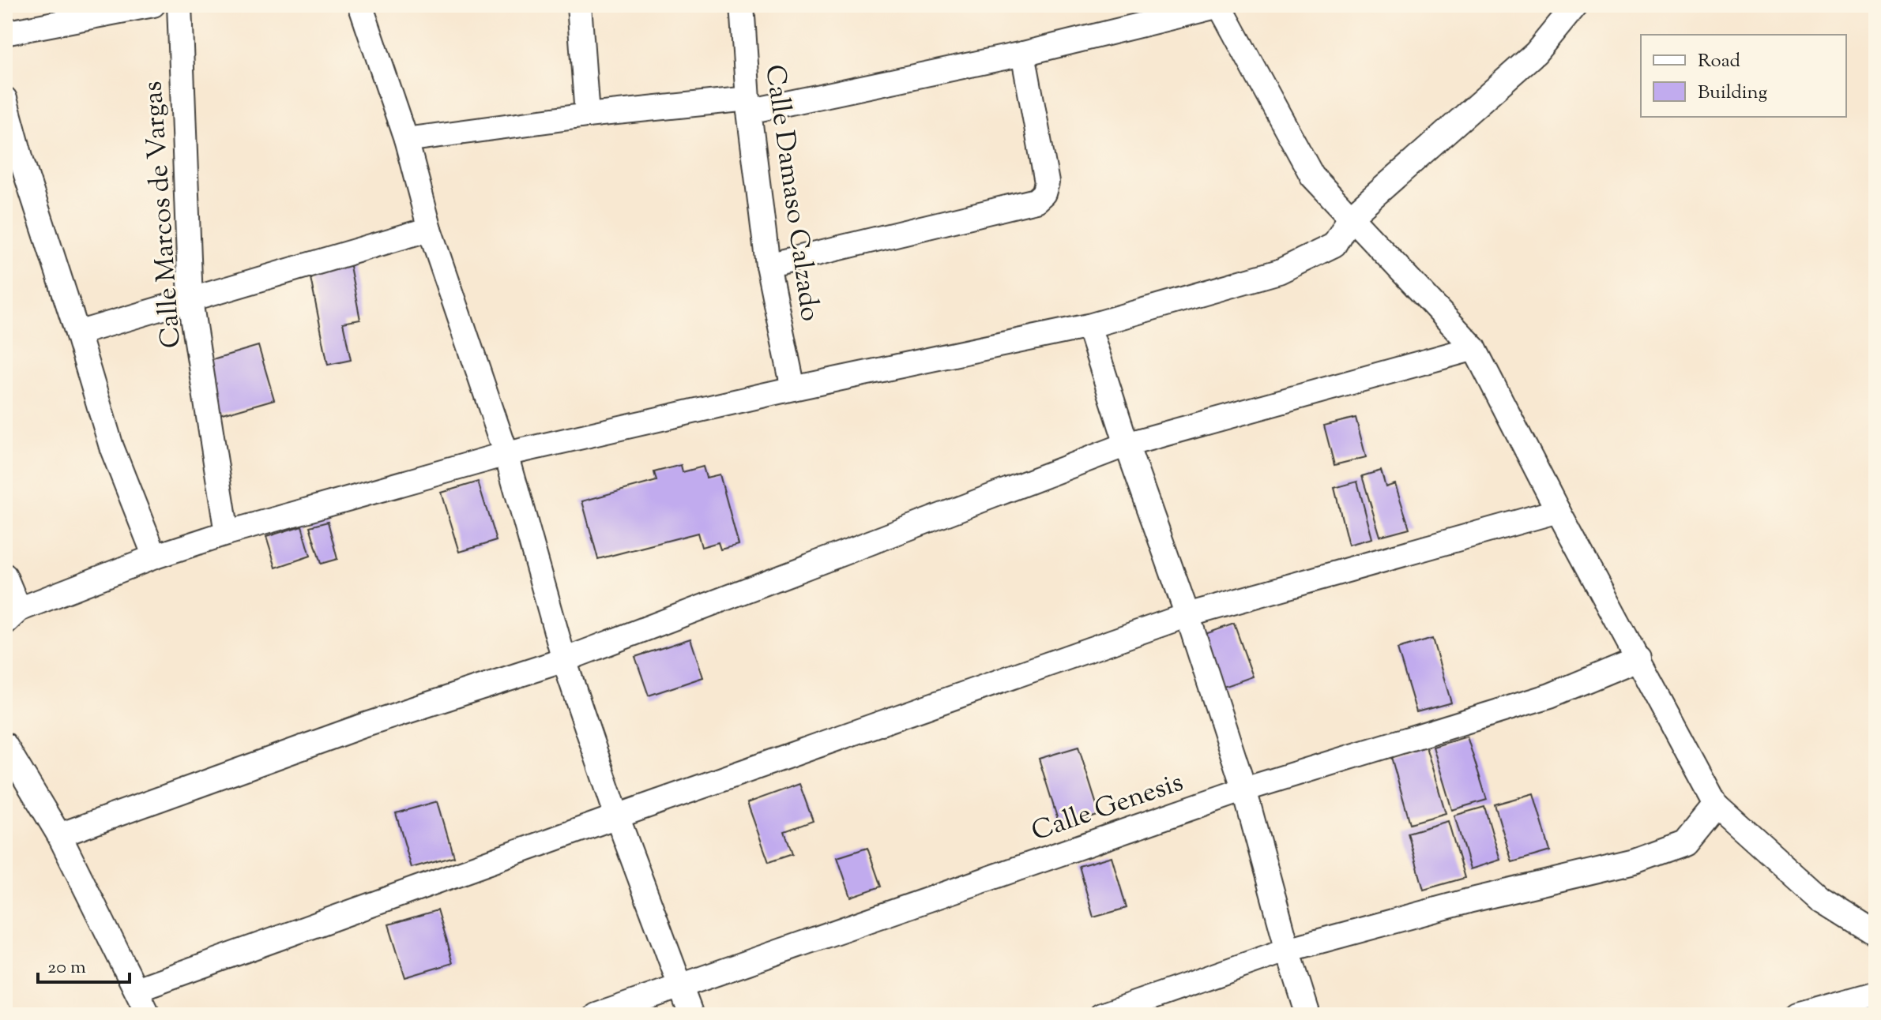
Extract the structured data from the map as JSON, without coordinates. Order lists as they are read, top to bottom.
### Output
{
  "streets": {
    "street": ["Calle Damaso Calzado", "Calle Marcos de Vargas", "Calle Genesis"]
  },
  "legend": ["Road", "Building"],
  "scale_bar": "20 m"
}
